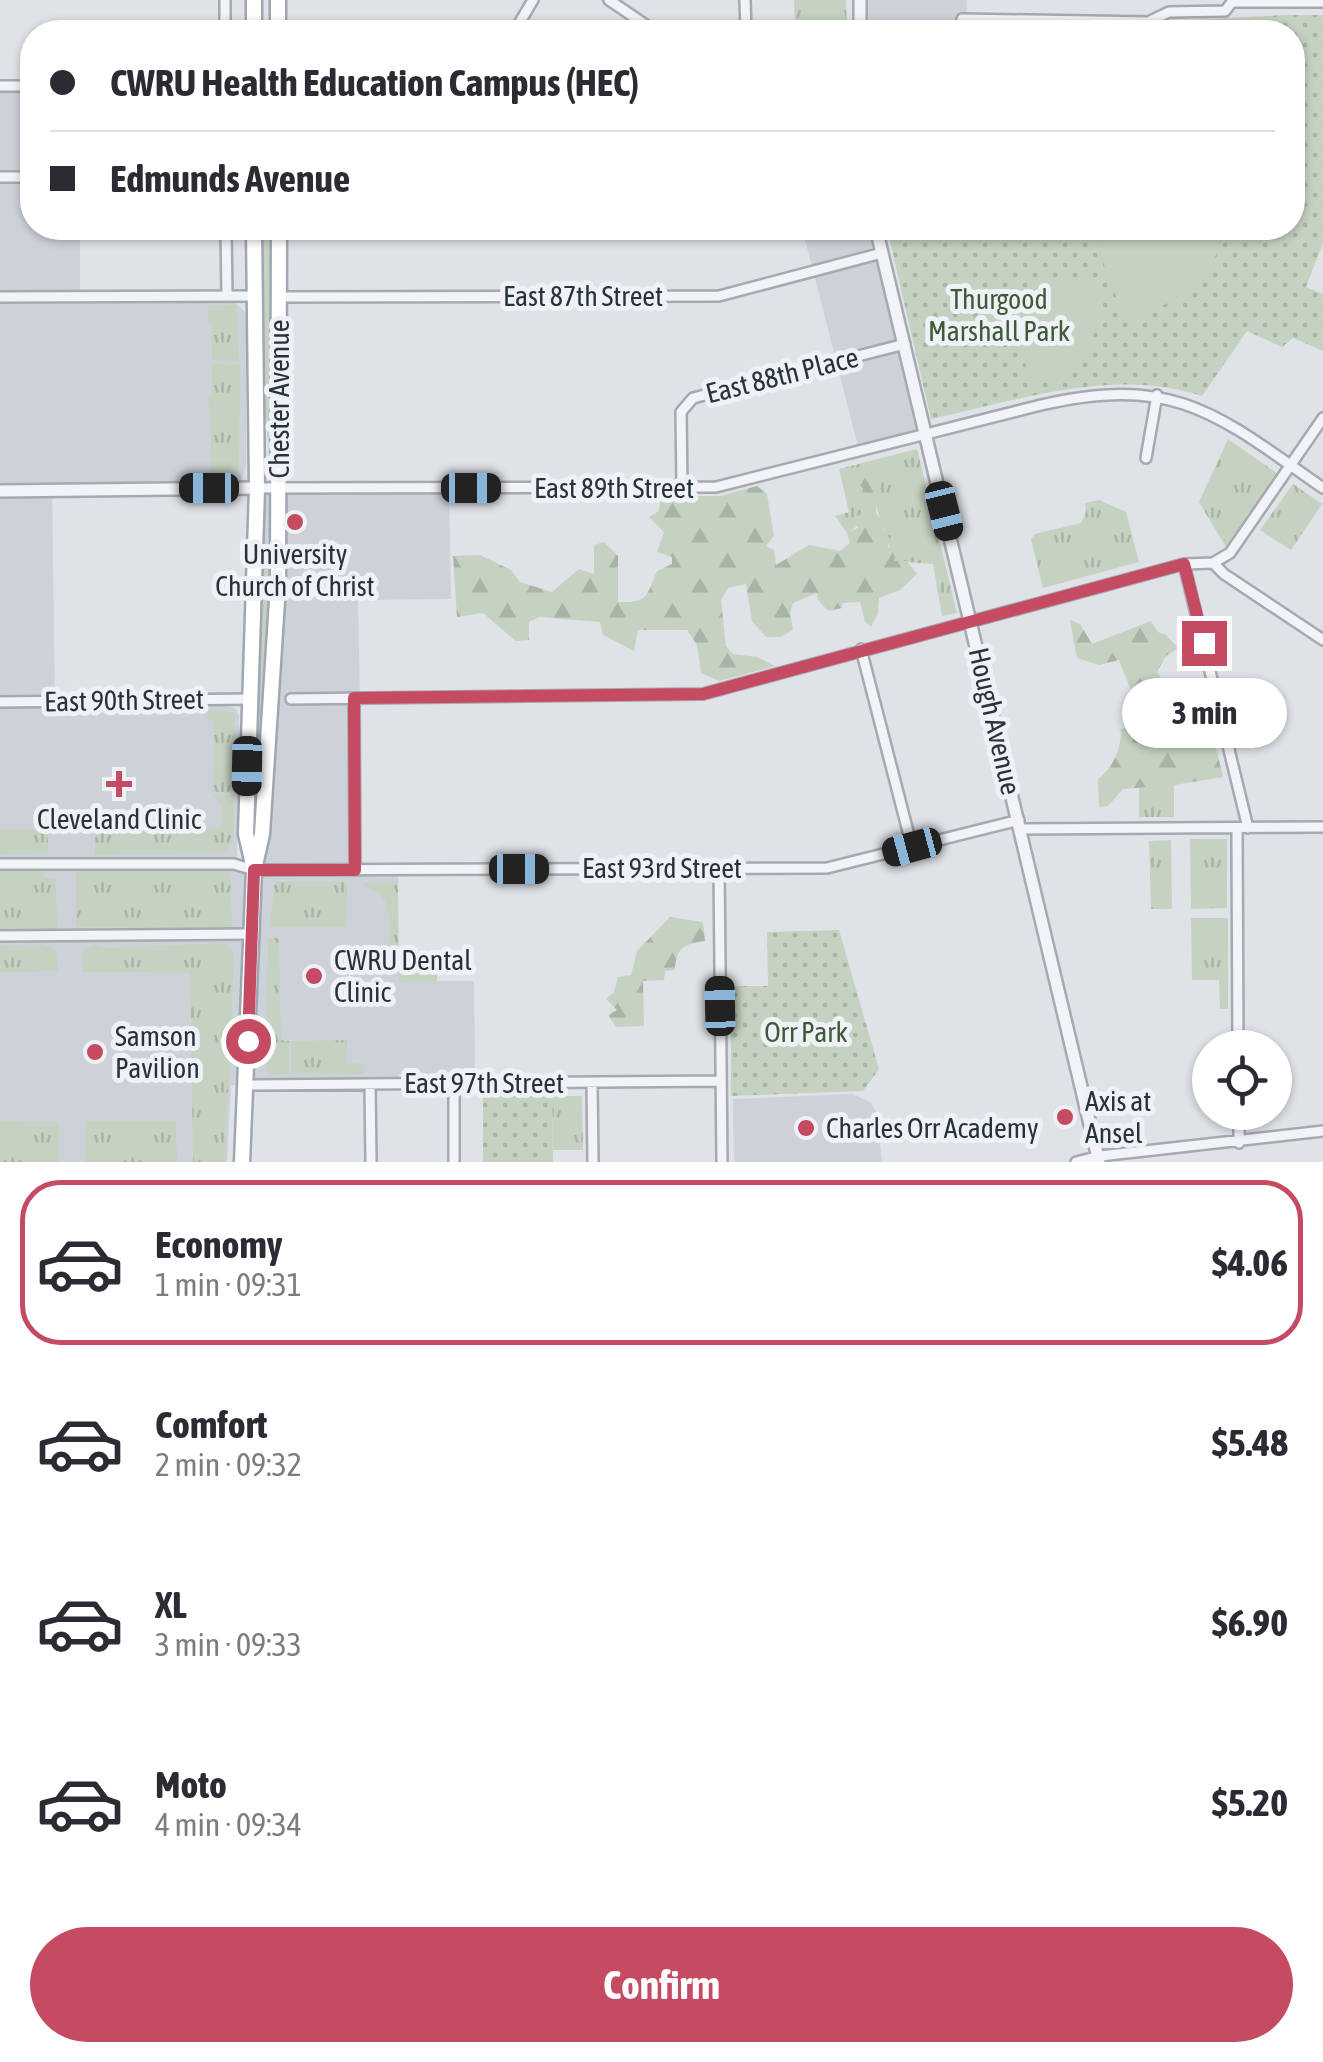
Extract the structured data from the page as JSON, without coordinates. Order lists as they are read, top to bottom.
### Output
{
  "streets": {
    "main road": ["Chester Avenue"],
    "street": [
      "East 87th Street",
      "East 88th Place",
      "East 89th Street",
      "East 90th Street",
      "Hough Avenue",
      "East 93rd Street",
      "East 97th Street"
    ]
  },
  "crossings": [
    ["East 87th Street", "Chester Avenue"],
    ["East 87th Street", "Hough Avenue"],
    ["East 88th Place", "East 89th Street"],
    ["East 88th Place", "Hough Avenue"],
    ["Chester Avenue", "East 89th Street"],
    ["Chester Avenue", "East 90th Street"],
    ["Chester Avenue", "East 93rd Street"],
    ["Chester Avenue", "East 97th Street"],
    ["East 89th Street", "Hough Avenue"],
    ["Hough Avenue", "East 93rd Street"]
  ],
  "parks": ["Thurgood Marshall Park", "Orr Park"],
  "places": {
    "other": [
      "University Church of Christ",
      "CWRU Dental Clinic",
      "Samson Pavilion",
      "Axis at Ansel",
      "Charles Orr Academy"
    ],
    "health": ["Cleveland Clinic"]
  },
  "page": {
    "banner": ["CWRU Health Education Campus (HEC)", "Edmunds Avenue"],
    "bubble": "3 min",
    "list": [
      {
        "name": "Economy",
        "note": "1 min · 09:31",
        "value": "$4.06"
      },
      {
        "name": "Comfort",
        "note": "2 min · 09:32",
        "value": "$5.48"
      },
      {
        "name": "XL",
        "note": "3 min · 09:33",
        "value": "$6.90"
      },
      {
        "name": "Moto",
        "note": "4 min · 09:34",
        "value": "$5.20"
      }
    ],
    "buttons": "Confirm"
  }
}
